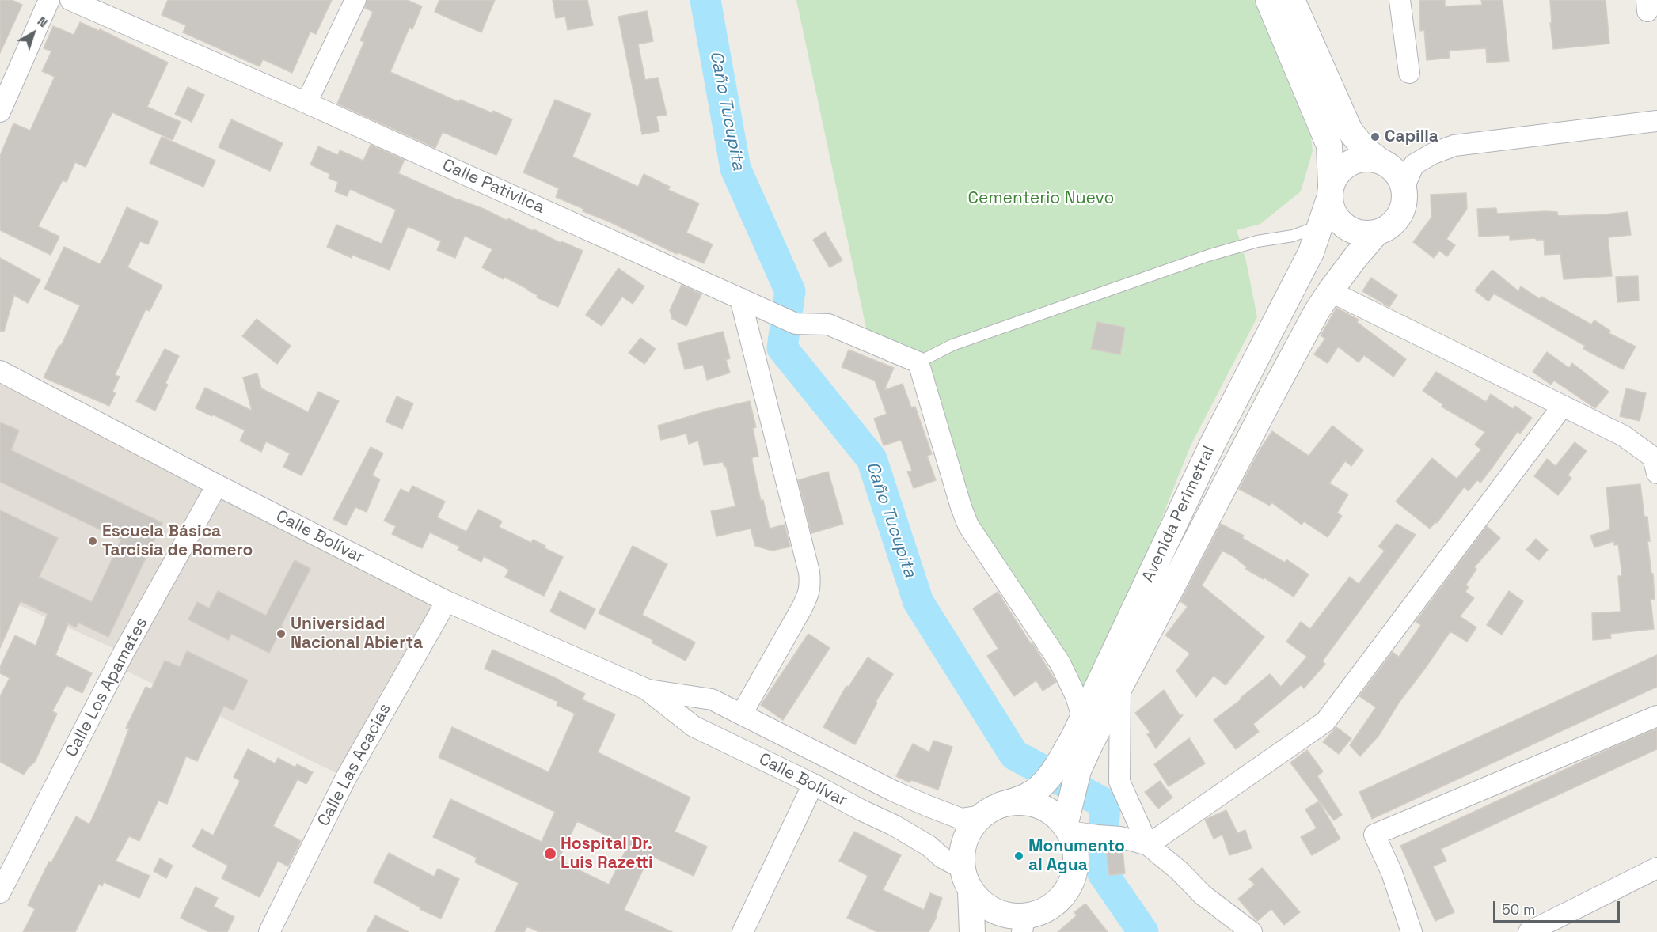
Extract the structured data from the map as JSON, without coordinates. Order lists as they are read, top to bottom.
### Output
{
  "streets": {
    "street": [
      "Calle Pativilca",
      "Avenida Perimetral",
      "Calle Bolívar",
      "Calle Los Apamates",
      "Calle Las Acacias"
    ]
  },
  "crossings": [
    ["Avenida Perimetral", "Calle Bolívar"],
    ["Calle Bolívar", "Calle Los Apamates"],
    ["Calle Bolívar", "Calle Las Acacias"]
  ],
  "water": ["Caño Tucupita"],
  "parks": ["Cementerio Nuevo"],
  "places": [
    "Capilla",
    "Escuela Básica Tarcisia de Romero",
    "Universidad Nacional Abierta",
    "Hospital Dr. Luis Razetti",
    "Monumento al Agua"
  ],
  "scale_bar": "50 m",
  "north": "top right"
}
